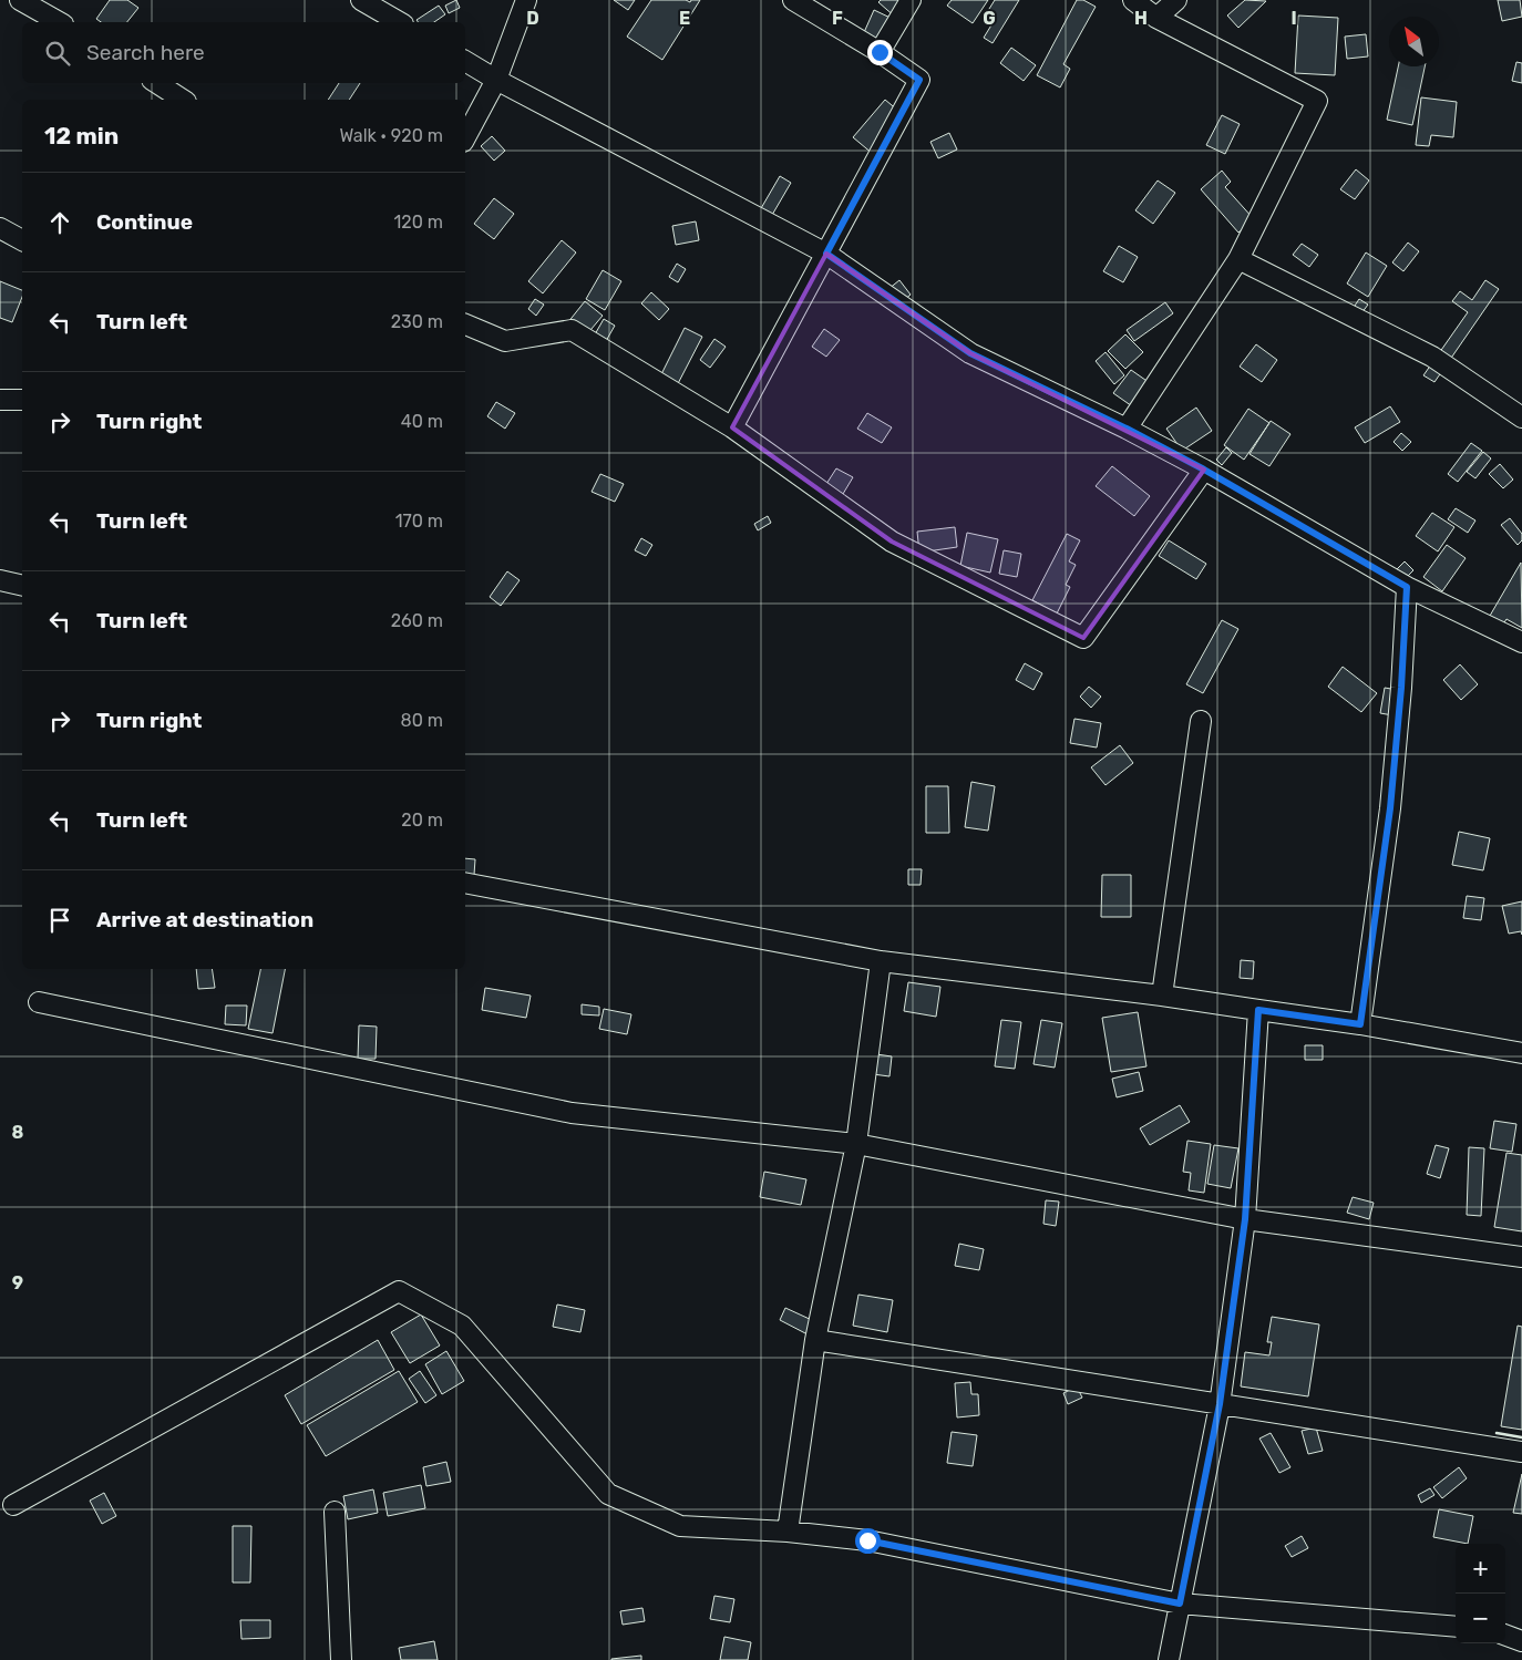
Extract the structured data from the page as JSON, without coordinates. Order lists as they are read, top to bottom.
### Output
{
  "north": "top left",
  "page": {
    "search": "Search here",
    "heading": ["12 min", "Walk · 920 m"],
    "list": [
      ["Continue", "120 m"],
      ["Turn left", "230 m"],
      ["Turn right", "40 m"],
      ["Turn left", "170 m"],
      ["Turn left", "260 m"],
      ["Turn right", "80 m"],
      ["Turn left", "20 m"],
      "Arrive at destination"
    ],
    "map_buttons": ["+", "−"]
  },
  "grid": {
    "columns": [
      "D",
      "E",
      "F",
      "G",
      "H",
      "I"
    ],
    "rows": ["8", "9"]
  }
}
